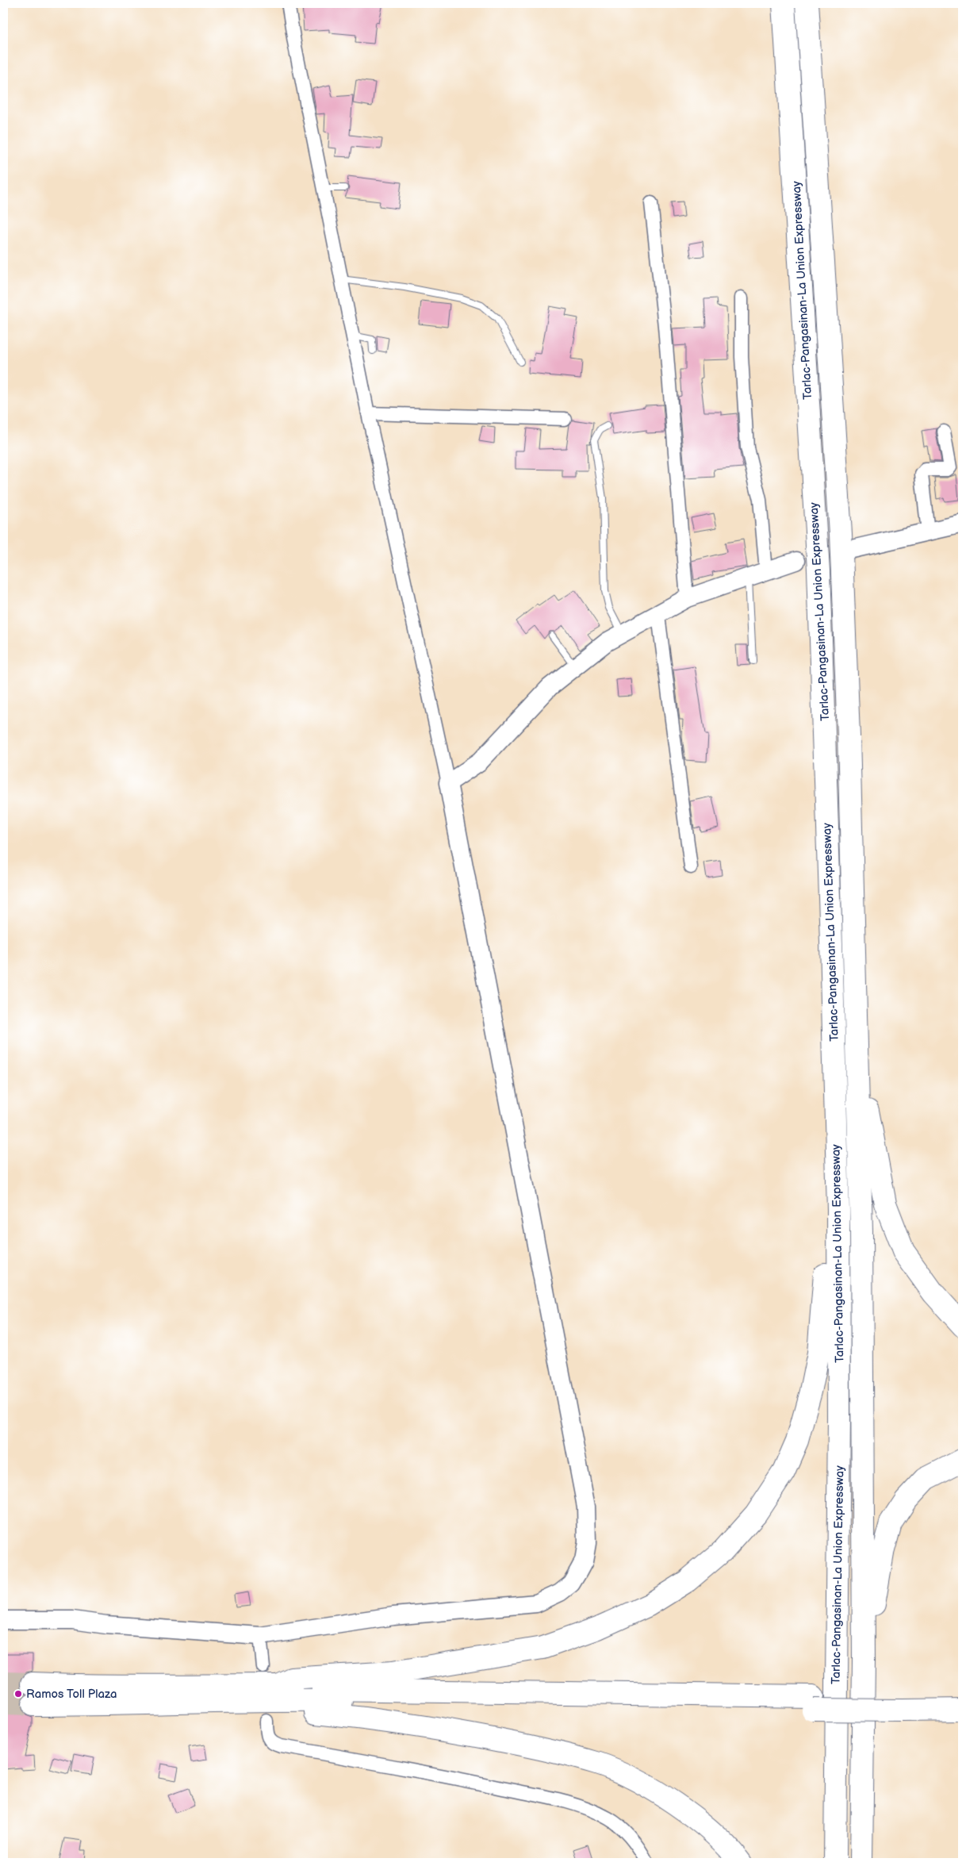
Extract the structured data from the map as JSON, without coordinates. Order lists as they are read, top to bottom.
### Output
{
  "streets": {
    "highway": ["Tarlac-Pangasinan-La Union Expressway"]
  },
  "places": ["Ramos Toll Plaza"]
}
